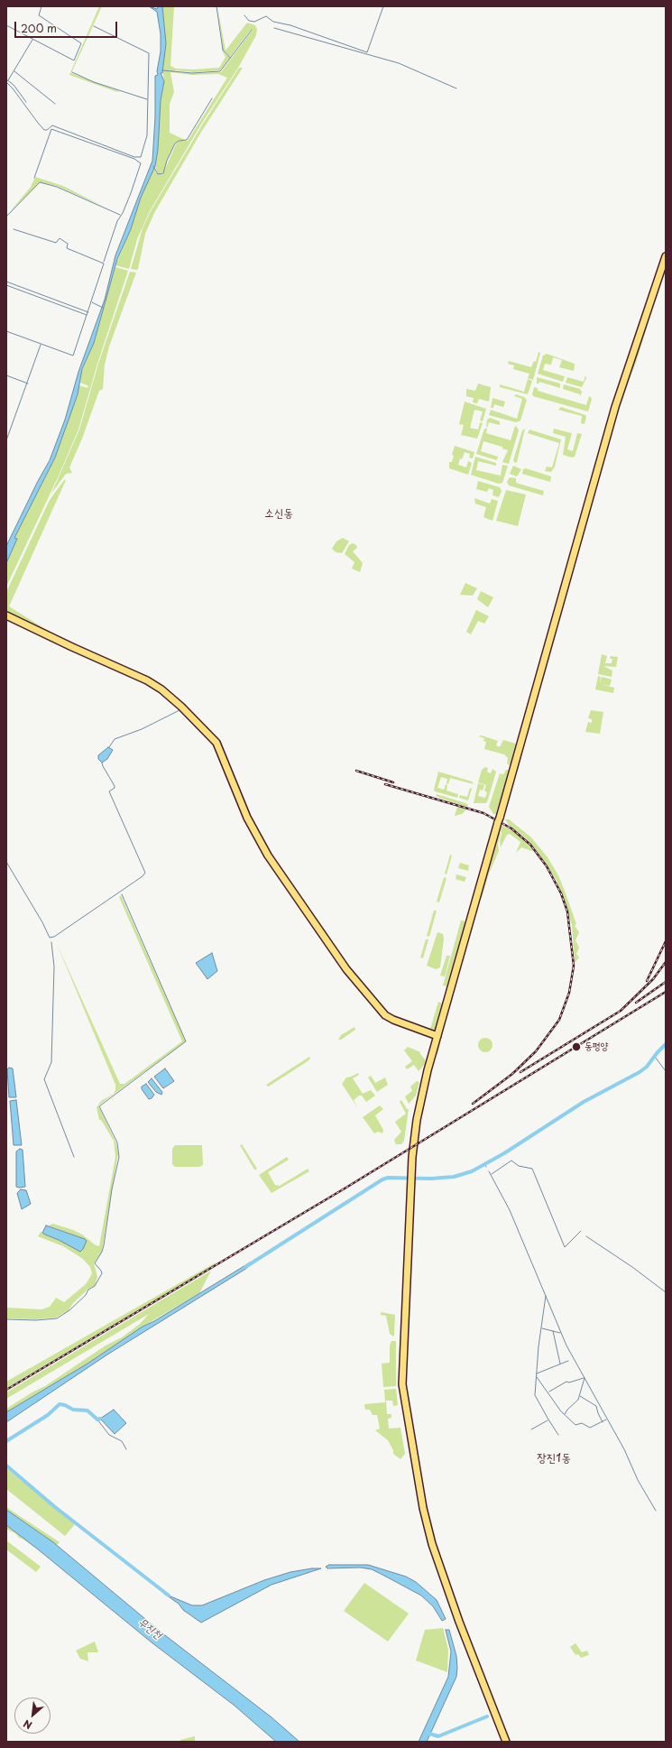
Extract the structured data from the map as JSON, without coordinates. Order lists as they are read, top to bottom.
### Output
{
  "districts": ["소신동", "장진1동"],
  "water": ["무진천"],
  "places": ["동평양"],
  "scale_bar": "200 m",
  "north": "bottom left"
}
